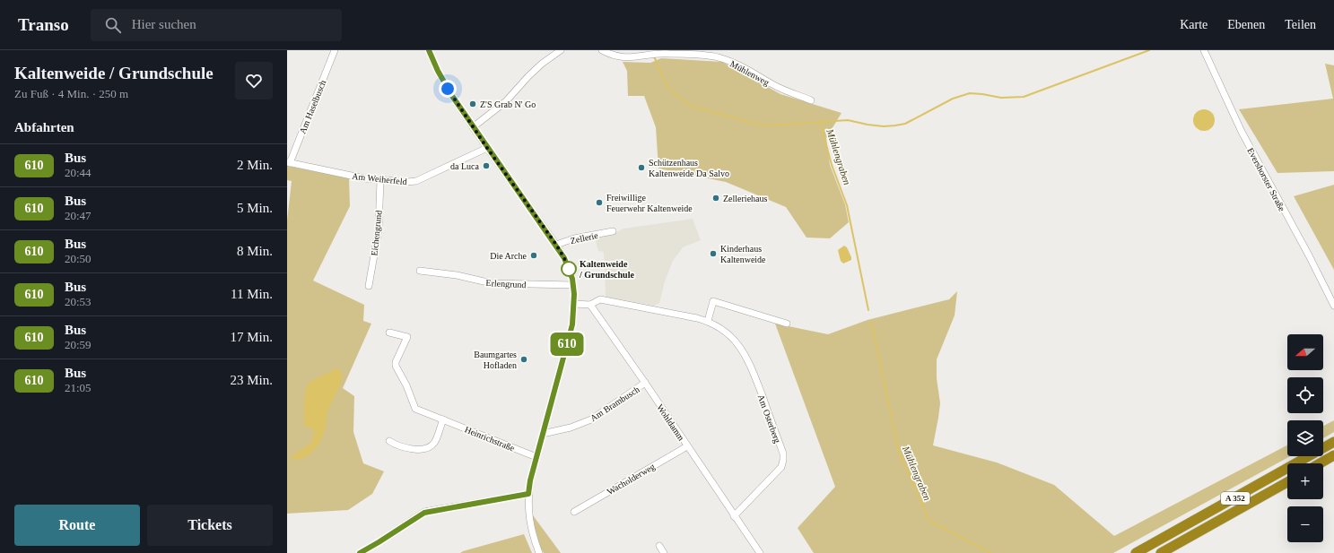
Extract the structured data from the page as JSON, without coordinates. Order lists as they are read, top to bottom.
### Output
{
  "streets": {
    "highway": ["A 352"],
    "street": [
      "Mühlenweg",
      "Am Haselbusch",
      "Am Weiherfeld",
      "Evershorster Straße",
      "Eichengrund",
      "Zellerie",
      "Erlengrund",
      "Am Brambusch",
      "Am Osterberg",
      "Wohldamm",
      "Heinrichstraße",
      "Wacholderweg"
    ]
  },
  "crossings": [
    ["Am Haselbusch", "Am Weiherfeld"],
    ["Am Weiherfeld", "Eichengrund"],
    ["Am Brambusch", "Wohldamm"],
    ["Am Osterberg", "Wohldamm"],
    ["Wohldamm", "Wacholderweg"]
  ],
  "water": ["Mühlengraben"],
  "places": [
    "Z'S Grab N' Go",
    "da Luca",
    "Schützenhaus Kaltenweide Da Salvo",
    "Zelleriehaus",
    "Freiwillige Feuerwehr Kaltenweide",
    "Kinderhaus Kaltenweide",
    "Die Arche",
    "Kaltenweide / Grundschule",
    "Baumgartes Hofladen"
  ],
  "lines": ["bus line 610"],
  "north": "left",
  "page": {
    "header": "Transo",
    "search": "Hier suchen",
    "nav": ["Karte", "Ebenen", "Teilen"],
    "heading": [
      ["Kaltenweide / Grundschule", "Zu Fuß · 4 Min. · 250 m"],
      "Abfahrten"
    ],
    "on_map": "610",
    "list": [
      {
        "mark": "610",
        "name": "Bus",
        "note": "20:44",
        "value": "2 Min."
      },
      {
        "mark": "610",
        "name": "Bus",
        "note": "20:47",
        "value": "5 Min."
      },
      {
        "mark": "610",
        "name": "Bus",
        "note": "20:50",
        "value": "8 Min."
      },
      {
        "mark": "610",
        "name": "Bus",
        "note": "20:53",
        "value": "11 Min."
      },
      {
        "mark": "610",
        "name": "Bus",
        "note": "20:59",
        "value": "17 Min."
      },
      {
        "mark": "610",
        "name": "Bus",
        "note": "21:05",
        "value": "23 Min."
      }
    ],
    "map_buttons": ["+", "−"],
    "buttons": ["Route", "Tickets"]
  }
}
